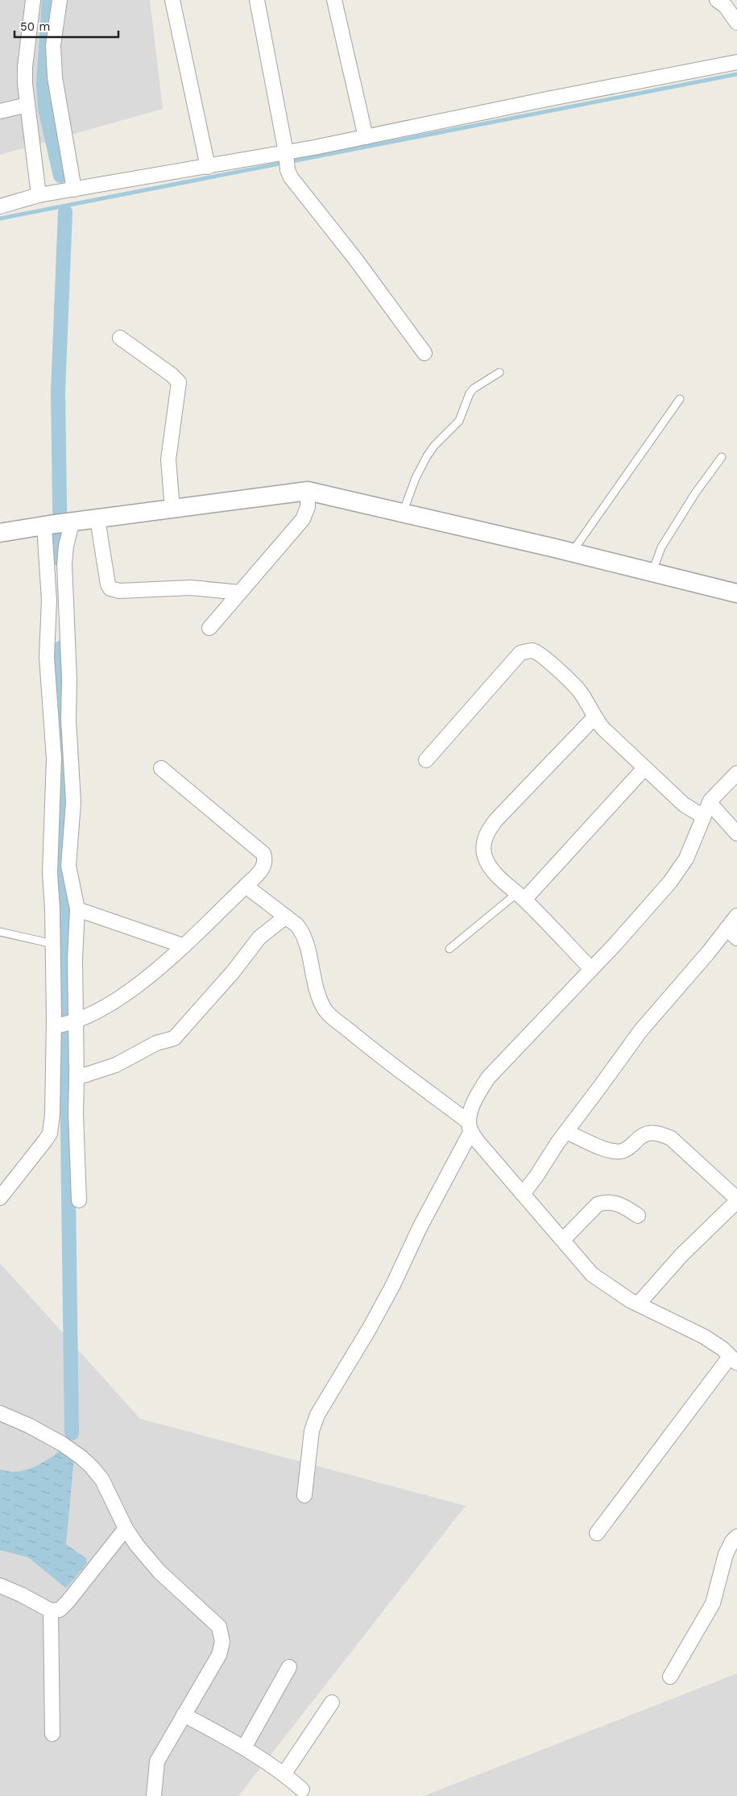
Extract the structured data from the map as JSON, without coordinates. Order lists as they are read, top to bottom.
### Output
{
  "scale_bar": "50 m"
}
